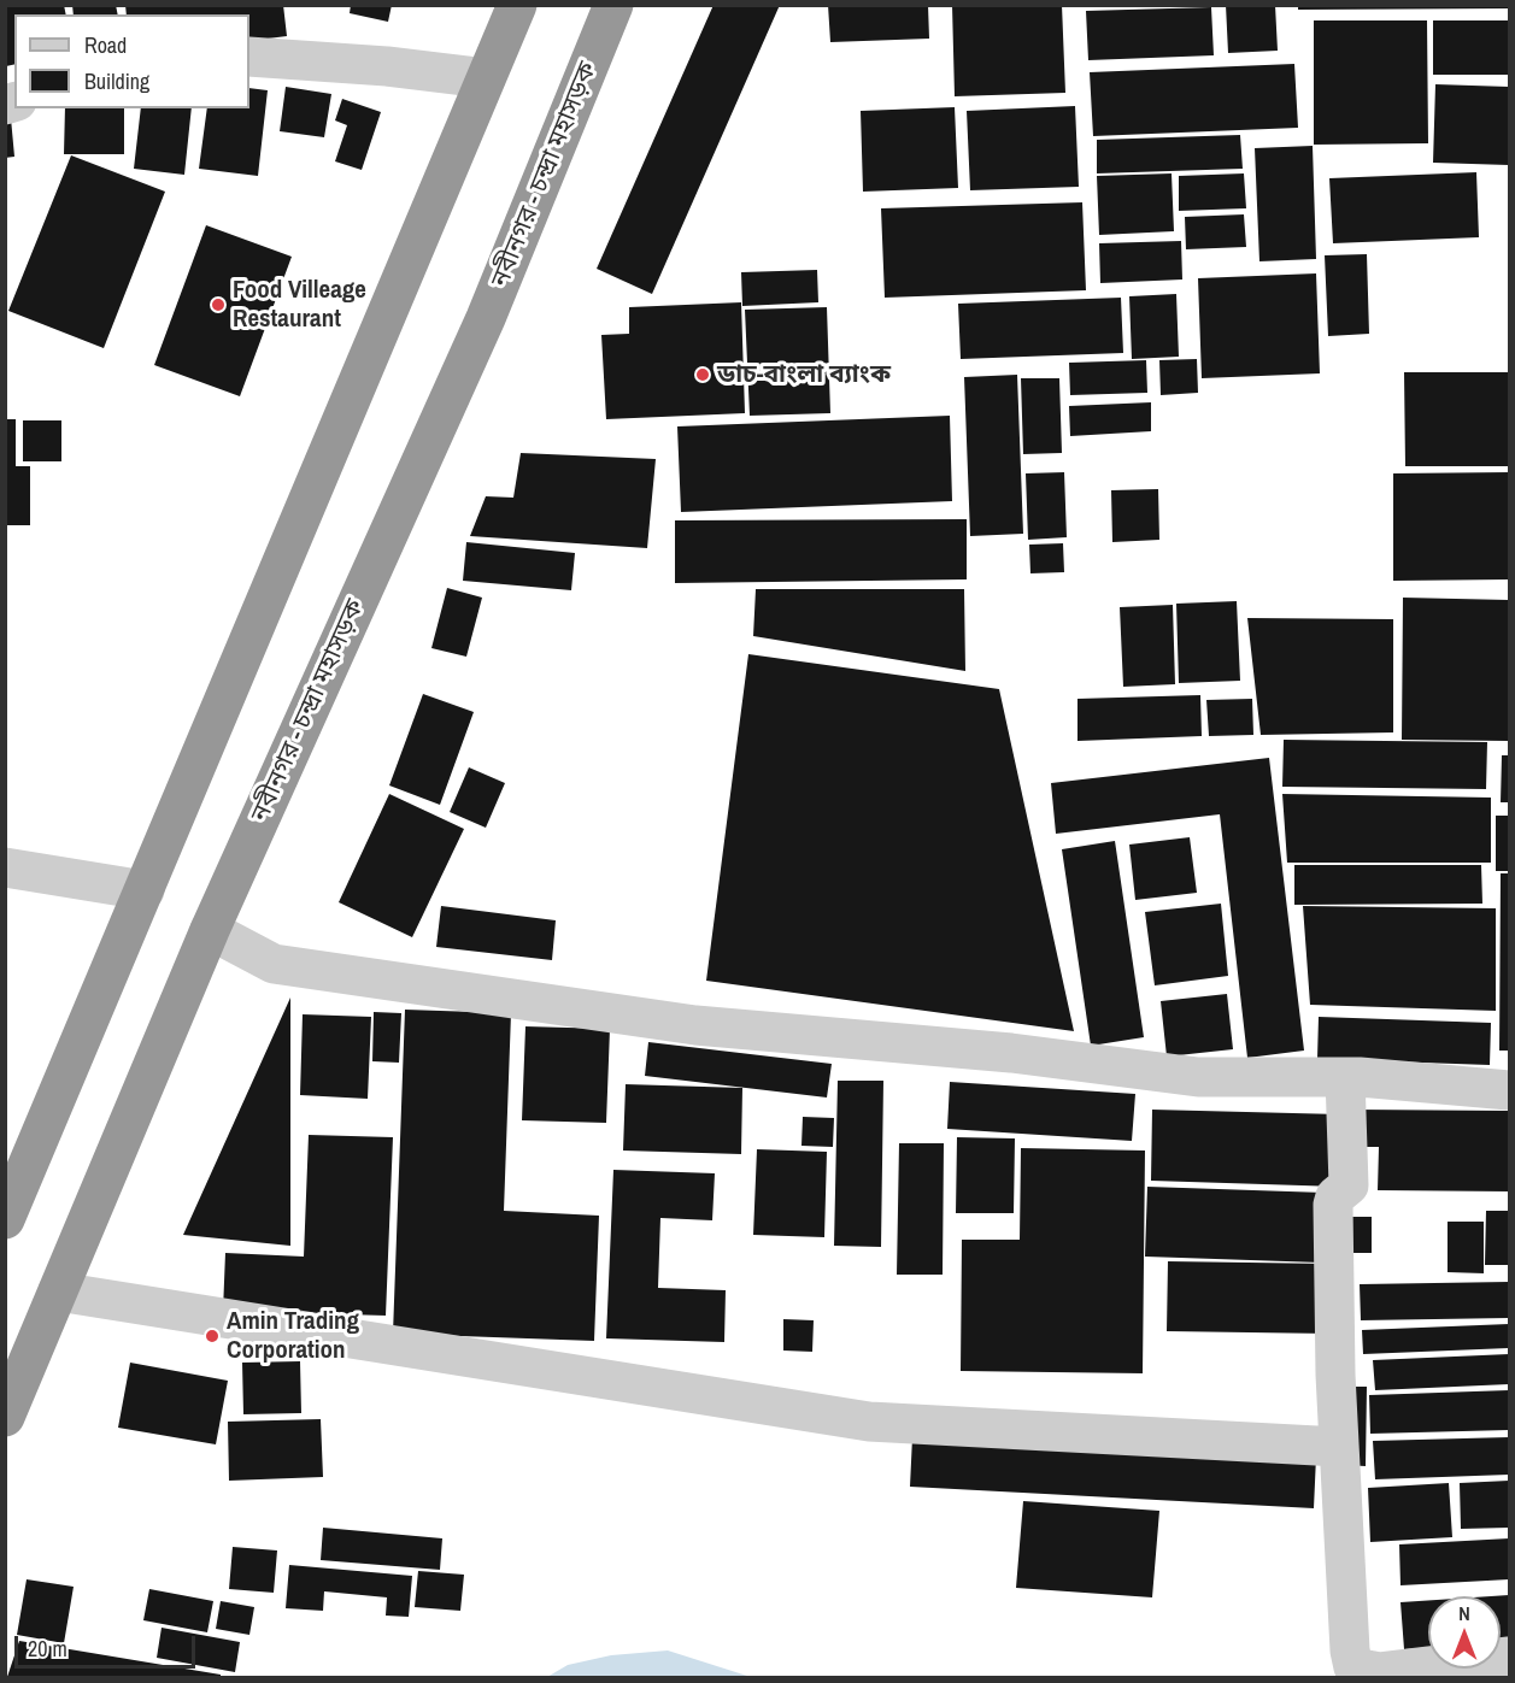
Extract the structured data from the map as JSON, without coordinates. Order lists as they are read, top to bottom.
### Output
{
  "streets": {
    "highway": ["নবীনগর - চন্দ্রা মহাসড়ক"]
  },
  "places": ["Food Villeage Restaurant", "ডাচ-বাংলা ব্যাংক", "Amin Trading Corporation"],
  "legend": ["Road", "Building"],
  "scale_bar": "20 m",
  "north": "top"
}
